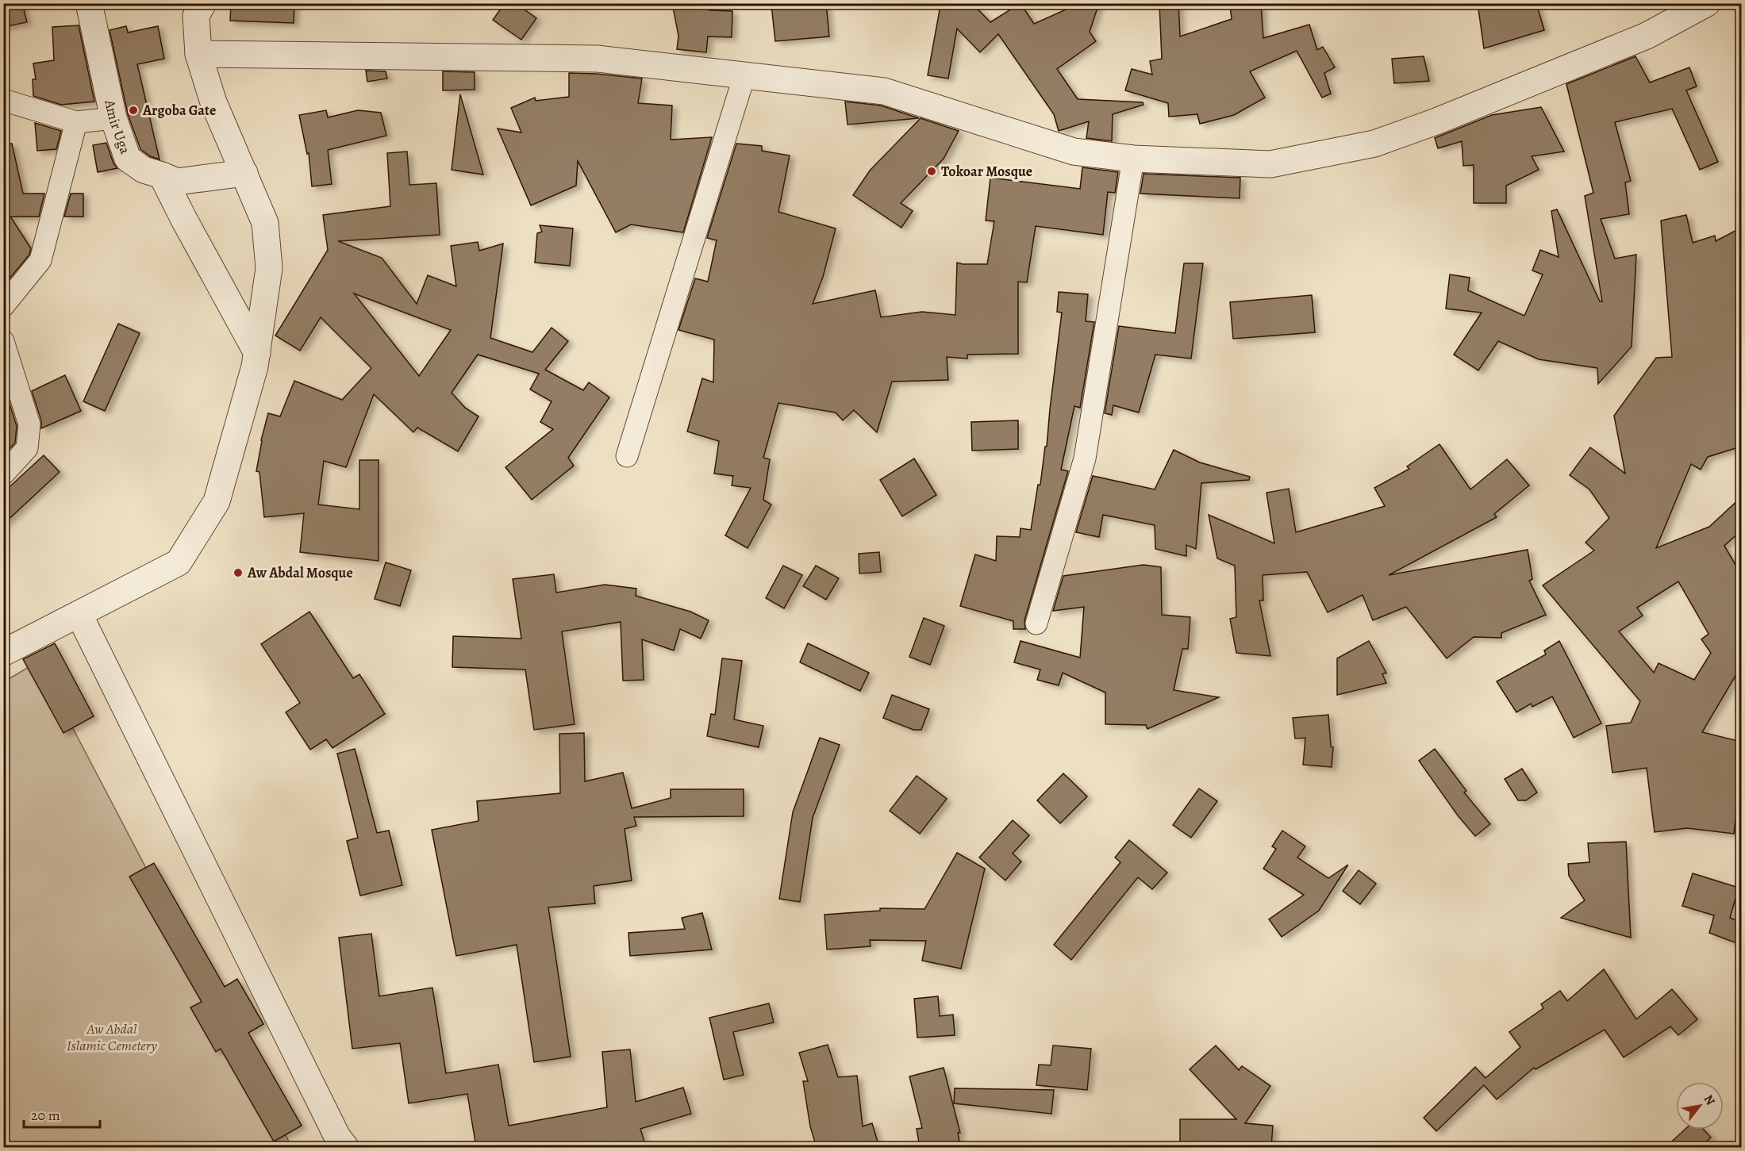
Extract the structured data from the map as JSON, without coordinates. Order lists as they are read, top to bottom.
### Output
{
  "streets": {
    "street": ["Amir Uga"]
  },
  "parks": ["Aw Abdal Islamic Cemetery"],
  "places": ["Argoba Gate", "Tokoar Mosque", "Aw Abdal Mosque"],
  "scale_bar": "20 m",
  "north": "top right"
}
